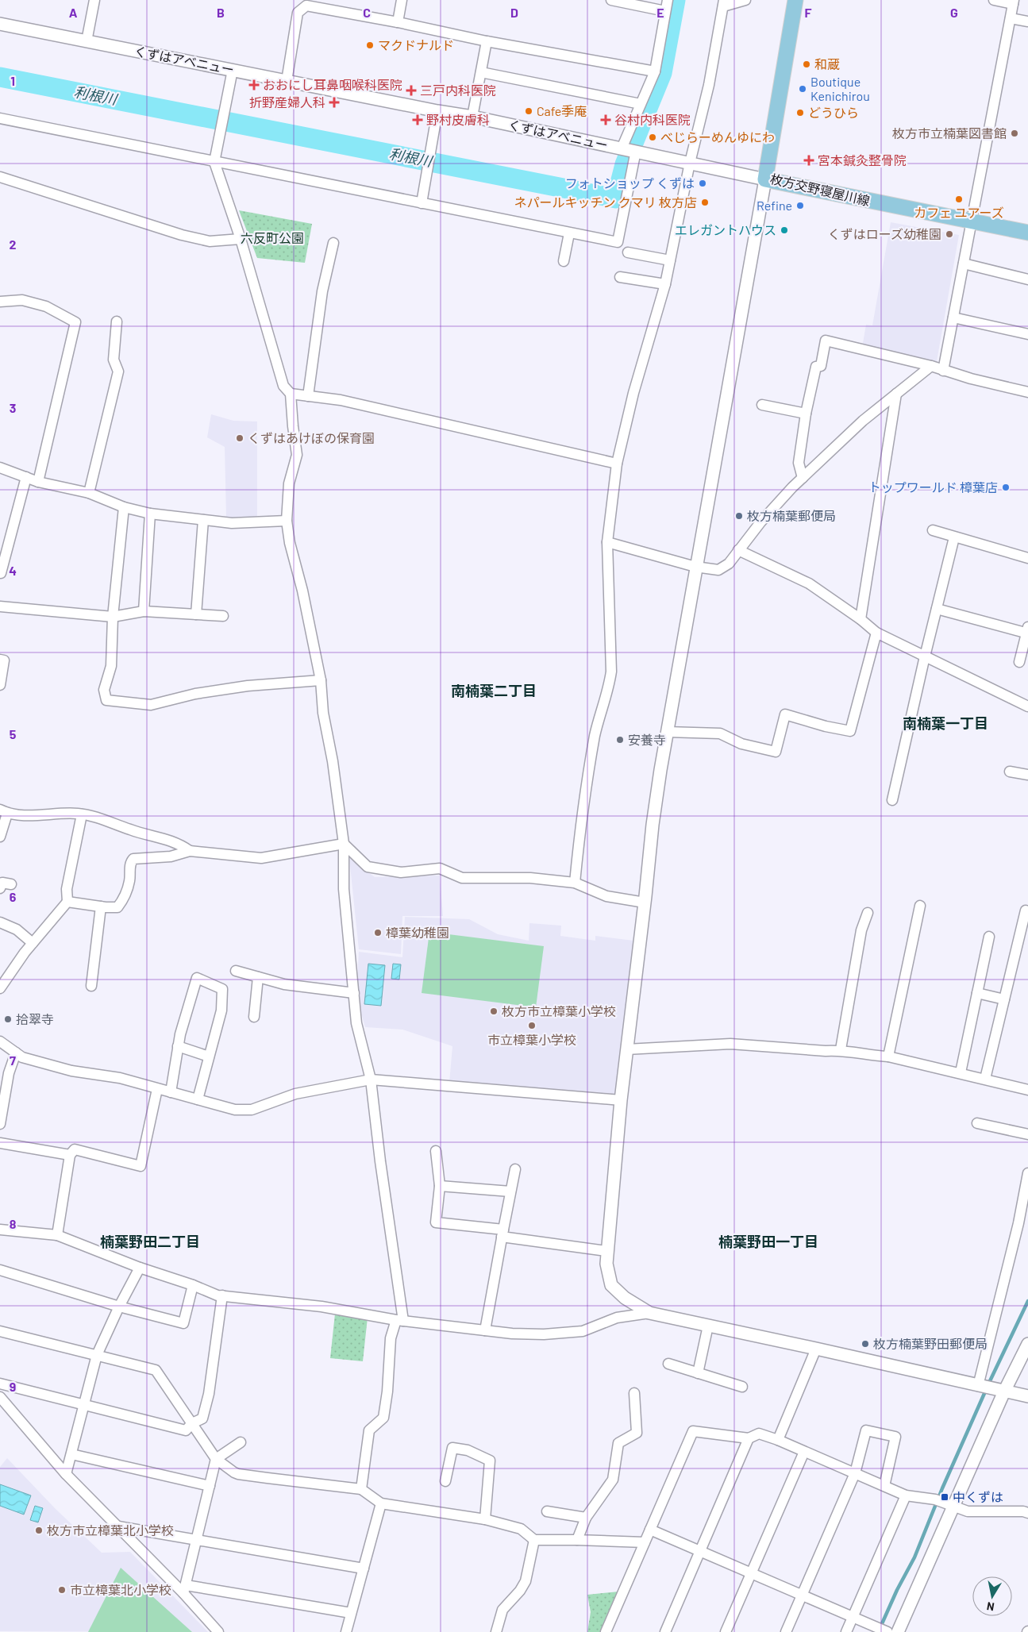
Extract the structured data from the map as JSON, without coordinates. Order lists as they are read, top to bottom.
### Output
{
  "streets": {
    "main road": ["枚方交野寝屋川線"],
    "street": ["くずはアベニュー"]
  },
  "crossings": [
    ["くずはアベニュー", "枚方交野寝屋川線"]
  ],
  "districts": [
    "南楠葉二丁目",
    "南楠葉一丁目",
    "楠葉野田二丁目",
    "楠葉野田一丁目"
  ],
  "water": ["利根川"],
  "parks": ["六反町公園"],
  "places": {
    "other": [
      "マクドナルド",
      "和蔵",
      "Boutique Kenichirou",
      "Cafe季庵",
      "どうひら",
      "枚方市立楠葉図書館",
      "べじらーめんゆにわ",
      "フォトショップ くずは",
      "カフェ ユアーズ",
      "ネパールキッチン クマリ 枚方店",
      "Refine",
      "エレガントハウス",
      "くずはローズ幼稚園",
      "くずはあけぼの保育園",
      "トップワールド 樟葉店",
      "枚方楠葉郵便局",
      "安養寺",
      "樟葉幼稚園",
      "枚方市立樟葉小学校",
      "拾翠寺",
      "市立樟葉小学校",
      "枚方楠葉野田郵便局",
      "枚方市立樟葉北小学校",
      "市立樟葉北小学校"
    ],
    "health": [
      "おおにし耳鼻咽喉科医院",
      "三戸内科医院",
      "折野産婦人科",
      "野村皮膚科",
      "谷村内科医院",
      "宮本鍼灸整骨院"
    ],
    "transit": ["中くずは"]
  },
  "north": "bottom",
  "grid": {
    "columns": [
      "A",
      "B",
      "C",
      "D",
      "E",
      "F",
      "G"
    ],
    "rows": [
      "1",
      "2",
      "3",
      "4",
      "5",
      "6",
      "7",
      "8",
      "9"
    ]
  }
}
